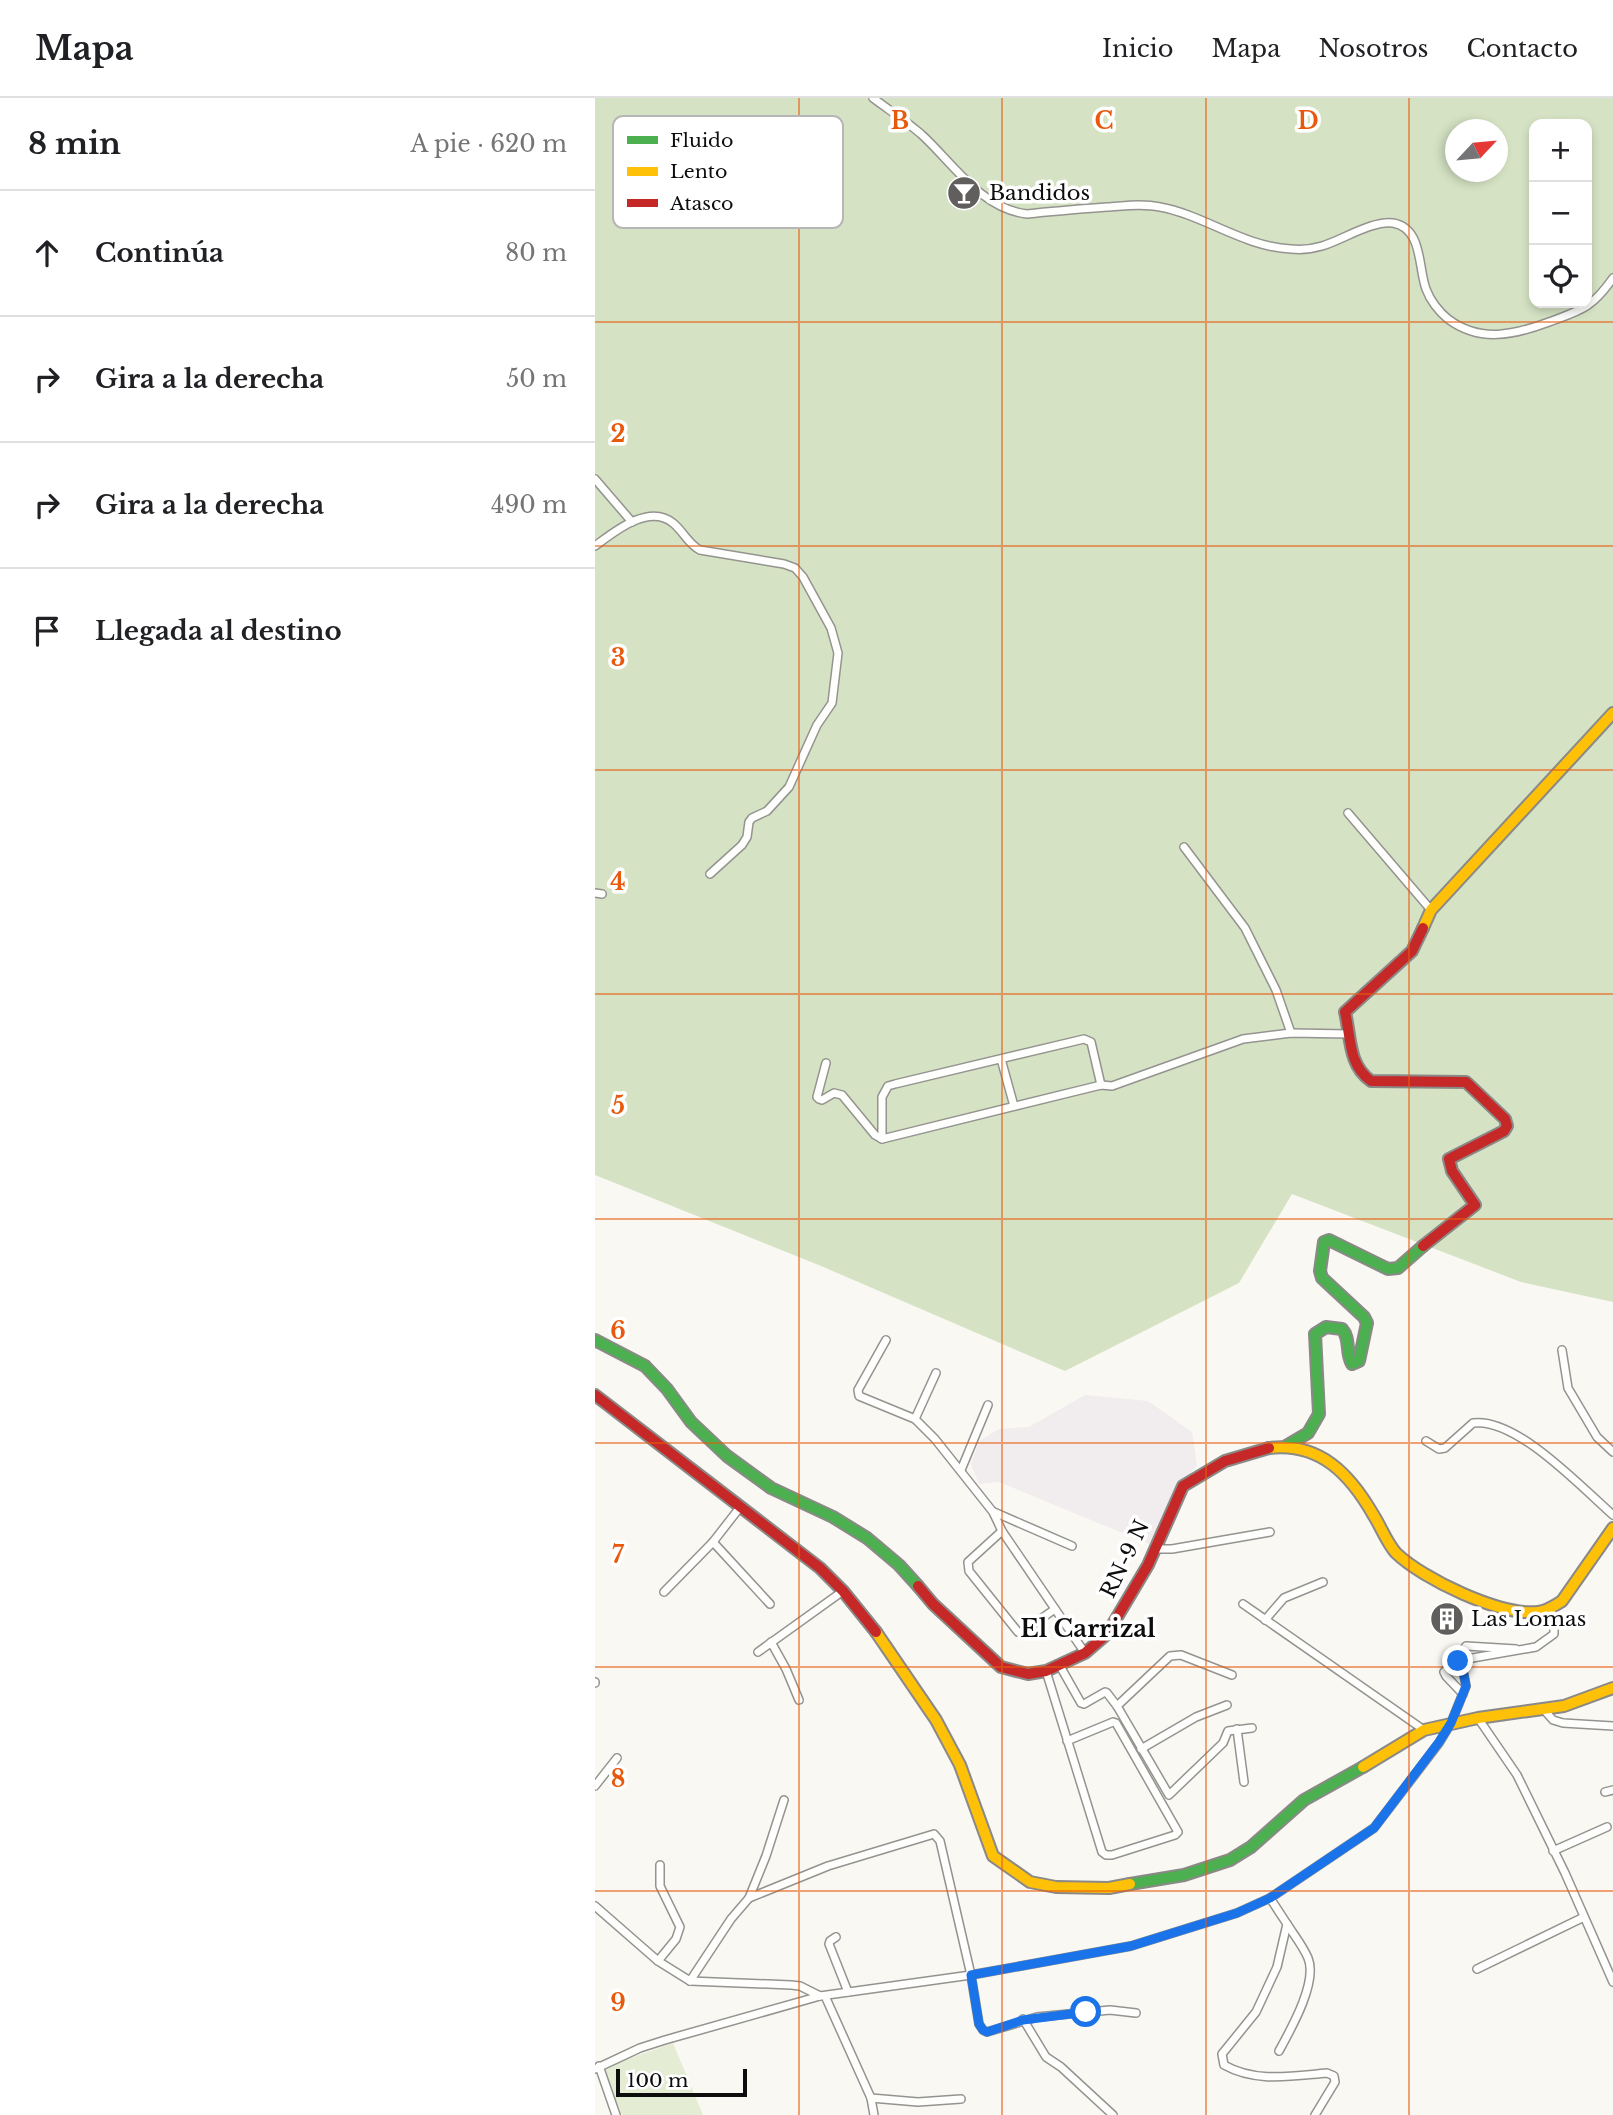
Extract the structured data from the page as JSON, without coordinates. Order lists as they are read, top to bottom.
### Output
{
  "streets": {
    "street": ["RN-9 N"]
  },
  "districts": ["El Carrizal"],
  "places": {
    "bar": ["Bandidos"],
    "building": ["Las Lomas"]
  },
  "legend": ["Fluido", "Lento", "Atasco"],
  "scale_bar": "100 m",
  "north": "top right",
  "page": {
    "header": "Mapa",
    "nav": [
      "Inicio",
      "Mapa",
      "Nosotros",
      "Contacto"
    ],
    "heading": ["8 min", "A pie · 620 m"],
    "map_buttons": ["+", "−"],
    "list": [
      ["Continúa", "80 m"],
      ["Gira a la derecha", "50 m"],
      ["Gira a la derecha", "490 m"],
      "Llegada al destino"
    ],
    "scale": "100 m"
  },
  "grid": {
    "columns": ["B", "C", "D"],
    "rows": [
      "2",
      "3",
      "4",
      "5",
      "6",
      "7",
      "8",
      "9"
    ]
  }
}
